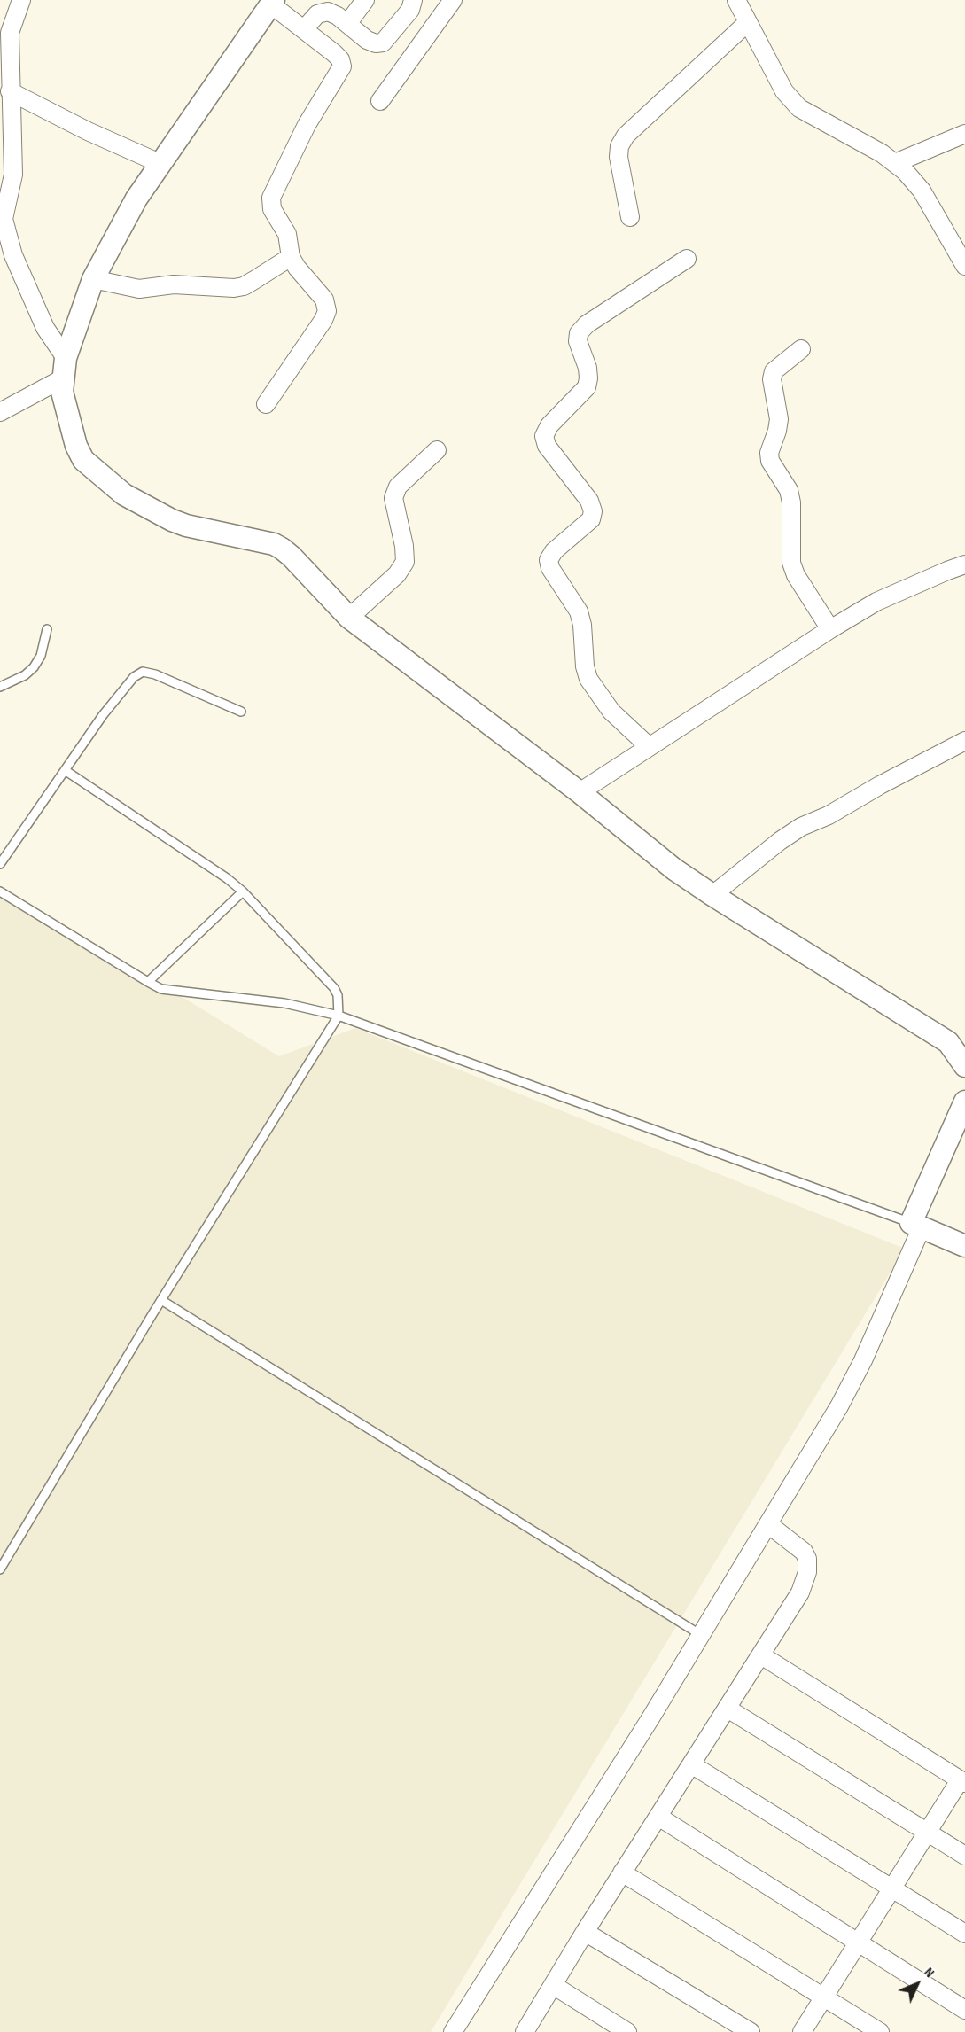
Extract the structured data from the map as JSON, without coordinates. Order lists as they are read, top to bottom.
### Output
{
  "north": "top right"
}
